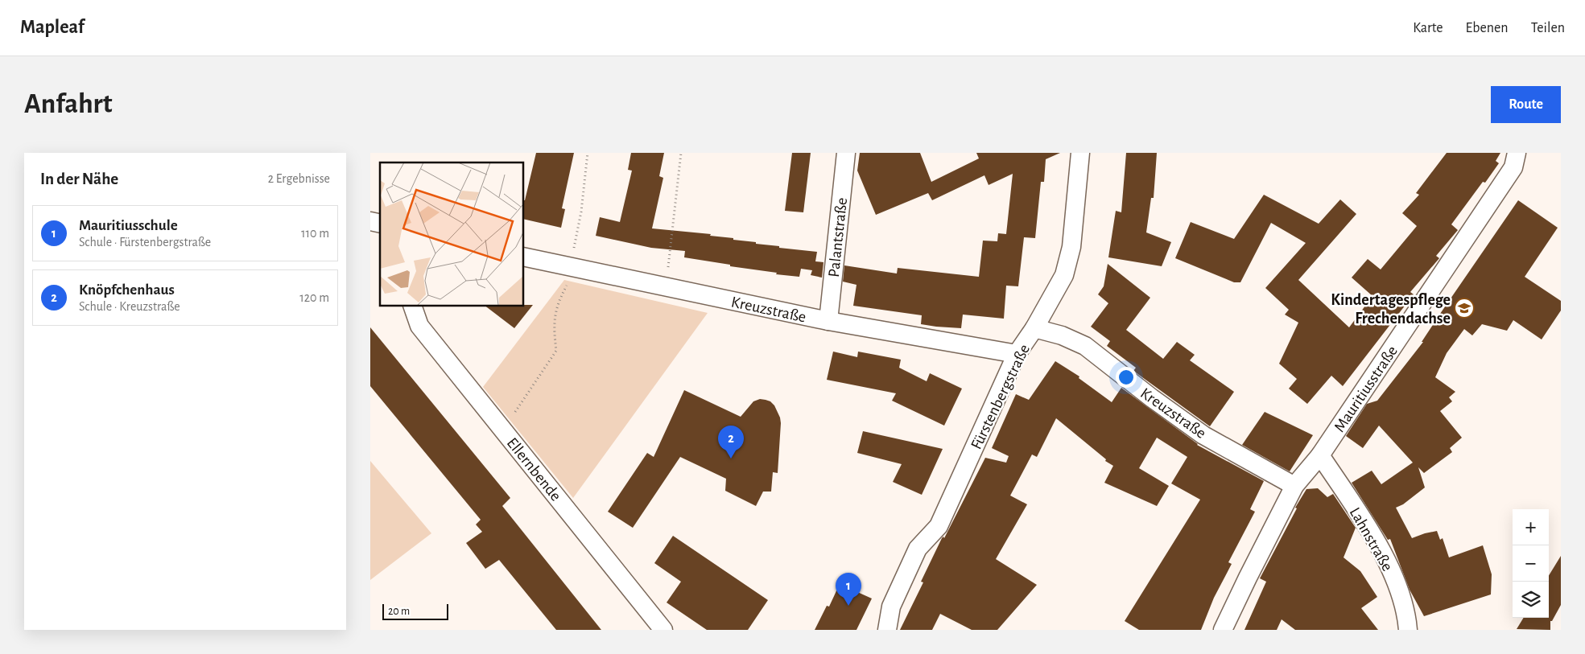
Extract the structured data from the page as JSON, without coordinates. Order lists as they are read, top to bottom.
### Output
{
  "streets": {
    "street": [
      "Palantstraße",
      "Kreuzstraße",
      "Mauritiusstraße",
      "Fürstenbergstraße",
      "Ellernbende",
      "Lahnstraße"
    ]
  },
  "crossings": [
    ["Palantstraße", "Kreuzstraße"],
    ["Kreuzstraße", "Mauritiusstraße"],
    ["Kreuzstraße", "Fürstenbergstraße"],
    ["Mauritiusstraße", "Lahnstraße"]
  ],
  "places": {
    "school or university": ["Kindertagespflege Frechendachse"]
  },
  "scale_bar": "20 m",
  "page": {
    "header": "Mapleaf",
    "nav": ["Karte", "Ebenen", "Teilen"],
    "buttons": "Route",
    "title": "Anfahrt",
    "heading": ["In der Nähe", "2 Ergebnisse"],
    "list": [
      {
        "mark": "1",
        "name": "Mauritiusschule",
        "note": "Schule · Fürstenbergstraße",
        "value": "110 m"
      },
      {
        "mark": "2",
        "name": "Knöpfchenhaus",
        "note": "Schule · Kreuzstraße",
        "value": "120 m"
      }
    ],
    "pins": ["2", "1"],
    "map_buttons": ["+", "−"],
    "scale": "20 m"
  }
}
